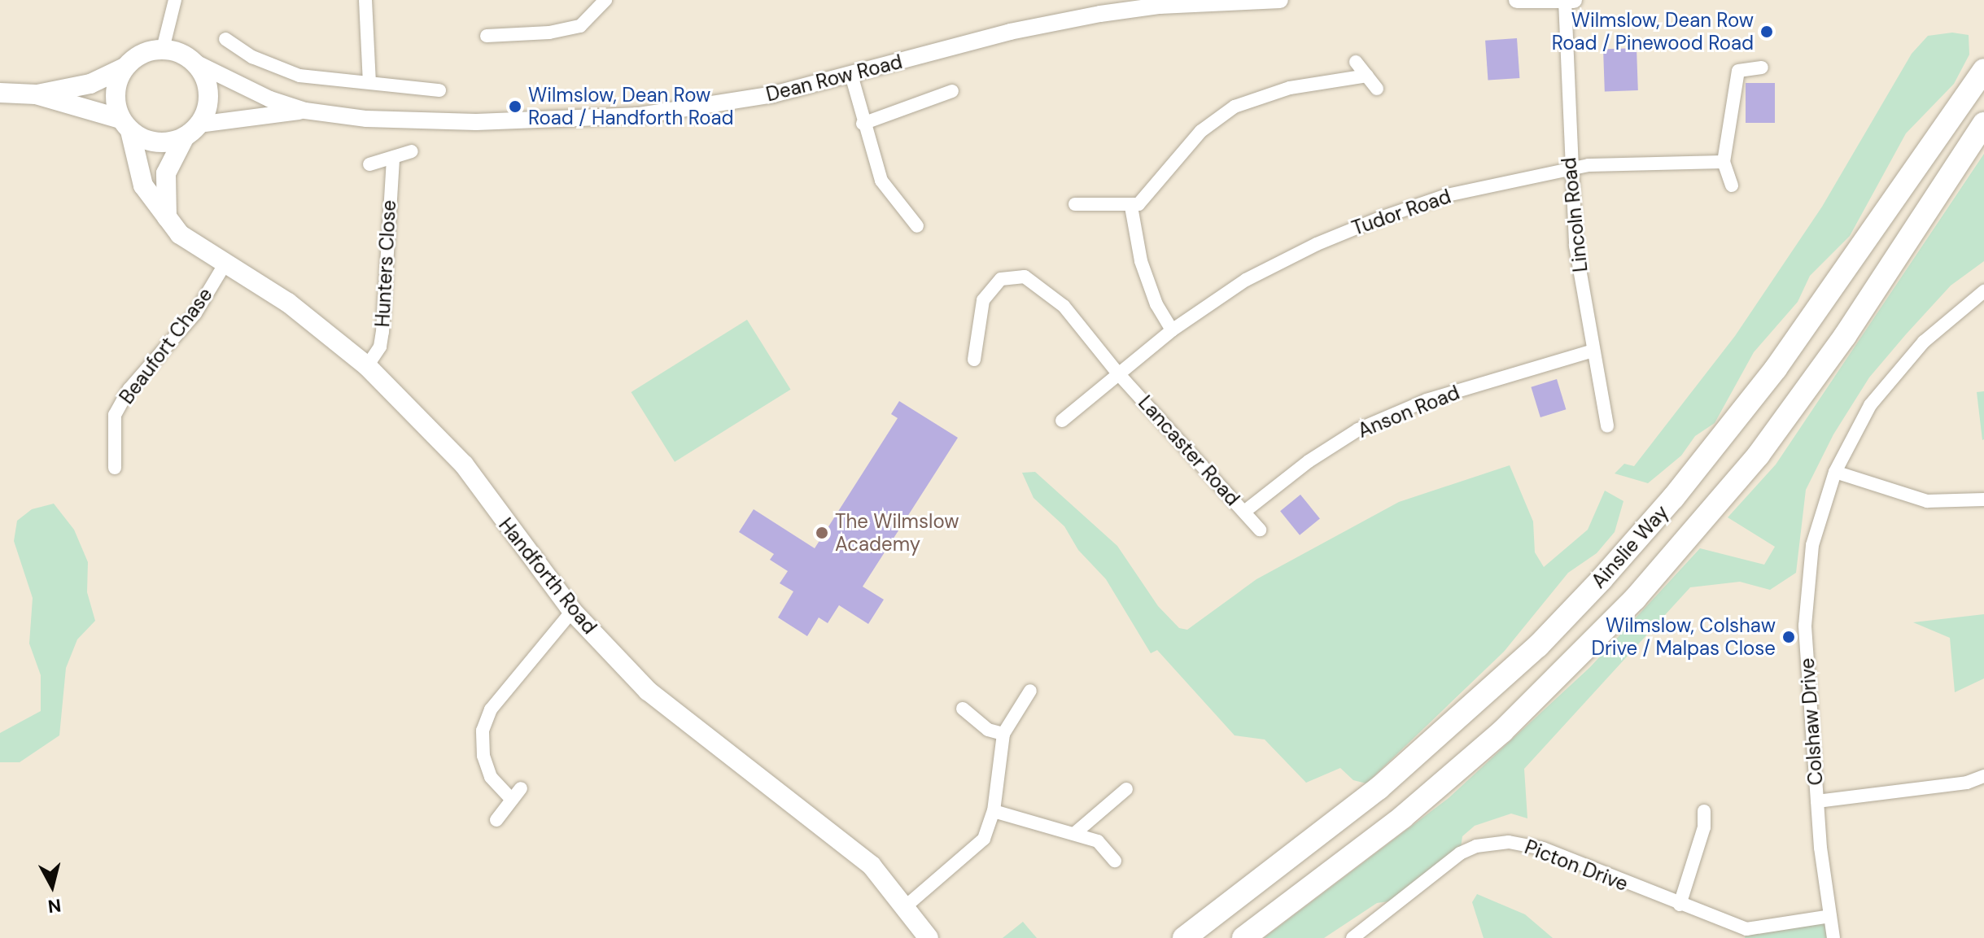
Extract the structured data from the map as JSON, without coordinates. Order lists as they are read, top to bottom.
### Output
{
  "streets": {
    "highway": ["Ainslie Way"],
    "main road": ["Handforth Road"],
    "street": [
      "Dean Row Road",
      "Tudor Road",
      "Lincoln Road",
      "Hunters Close",
      "Beaufort Chase",
      "Anson Road",
      "Lancaster Road",
      "Colshaw Drive",
      "Picton Drive"
    ]
  },
  "crossings": [
    ["Dean Row Road", "Handforth Road"],
    ["Tudor Road", "Lincoln Road"],
    ["Tudor Road", "Lancaster Road"],
    ["Lincoln Road", "Anson Road"],
    ["Hunters Close", "Handforth Road"],
    ["Beaufort Chase", "Handforth Road"],
    ["Anson Road", "Lancaster Road"],
    ["Colshaw Drive", "Picton Drive"]
  ],
  "places": [
    "Wilmslow, Dean Row Road / Pinewood Road",
    "Wilmslow, Dean Row Road / Handforth Road",
    "The Wilmslow Academy",
    "Wilmslow, Colshaw Drive / Malpas Close"
  ],
  "north": "bottom"
}
